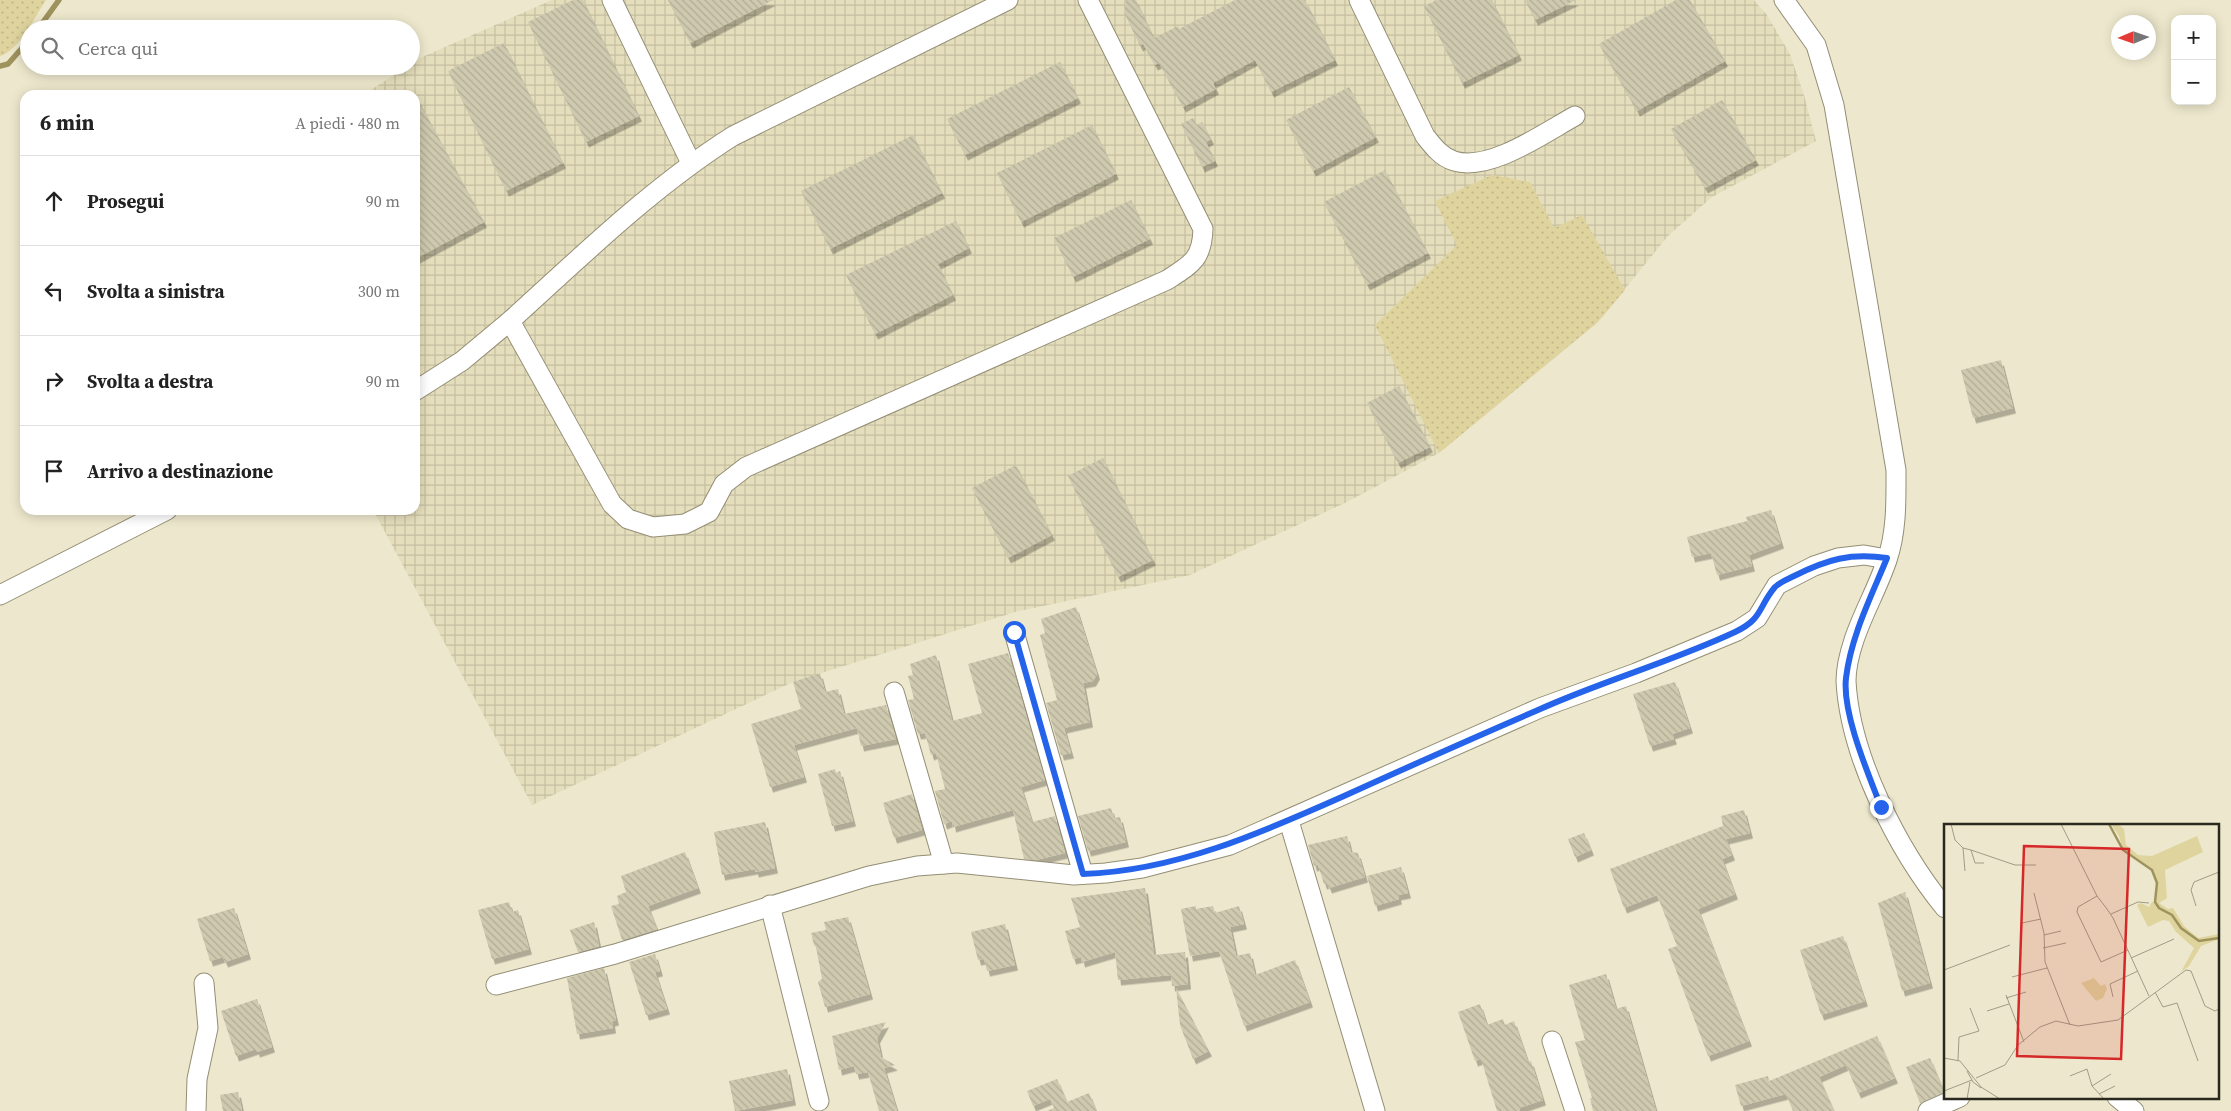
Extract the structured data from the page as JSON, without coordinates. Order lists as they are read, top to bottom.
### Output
{
  "north": "left",
  "page": {
    "map_buttons": ["+", "−"],
    "search": "Cerca qui",
    "heading": ["6 min", "A piedi · 480 m"],
    "list": [
      ["Prosegui", "90 m"],
      ["Svolta a sinistra", "300 m"],
      ["Svolta a destra", "90 m"],
      "Arrivo a destinazione"
    ]
  }
}
